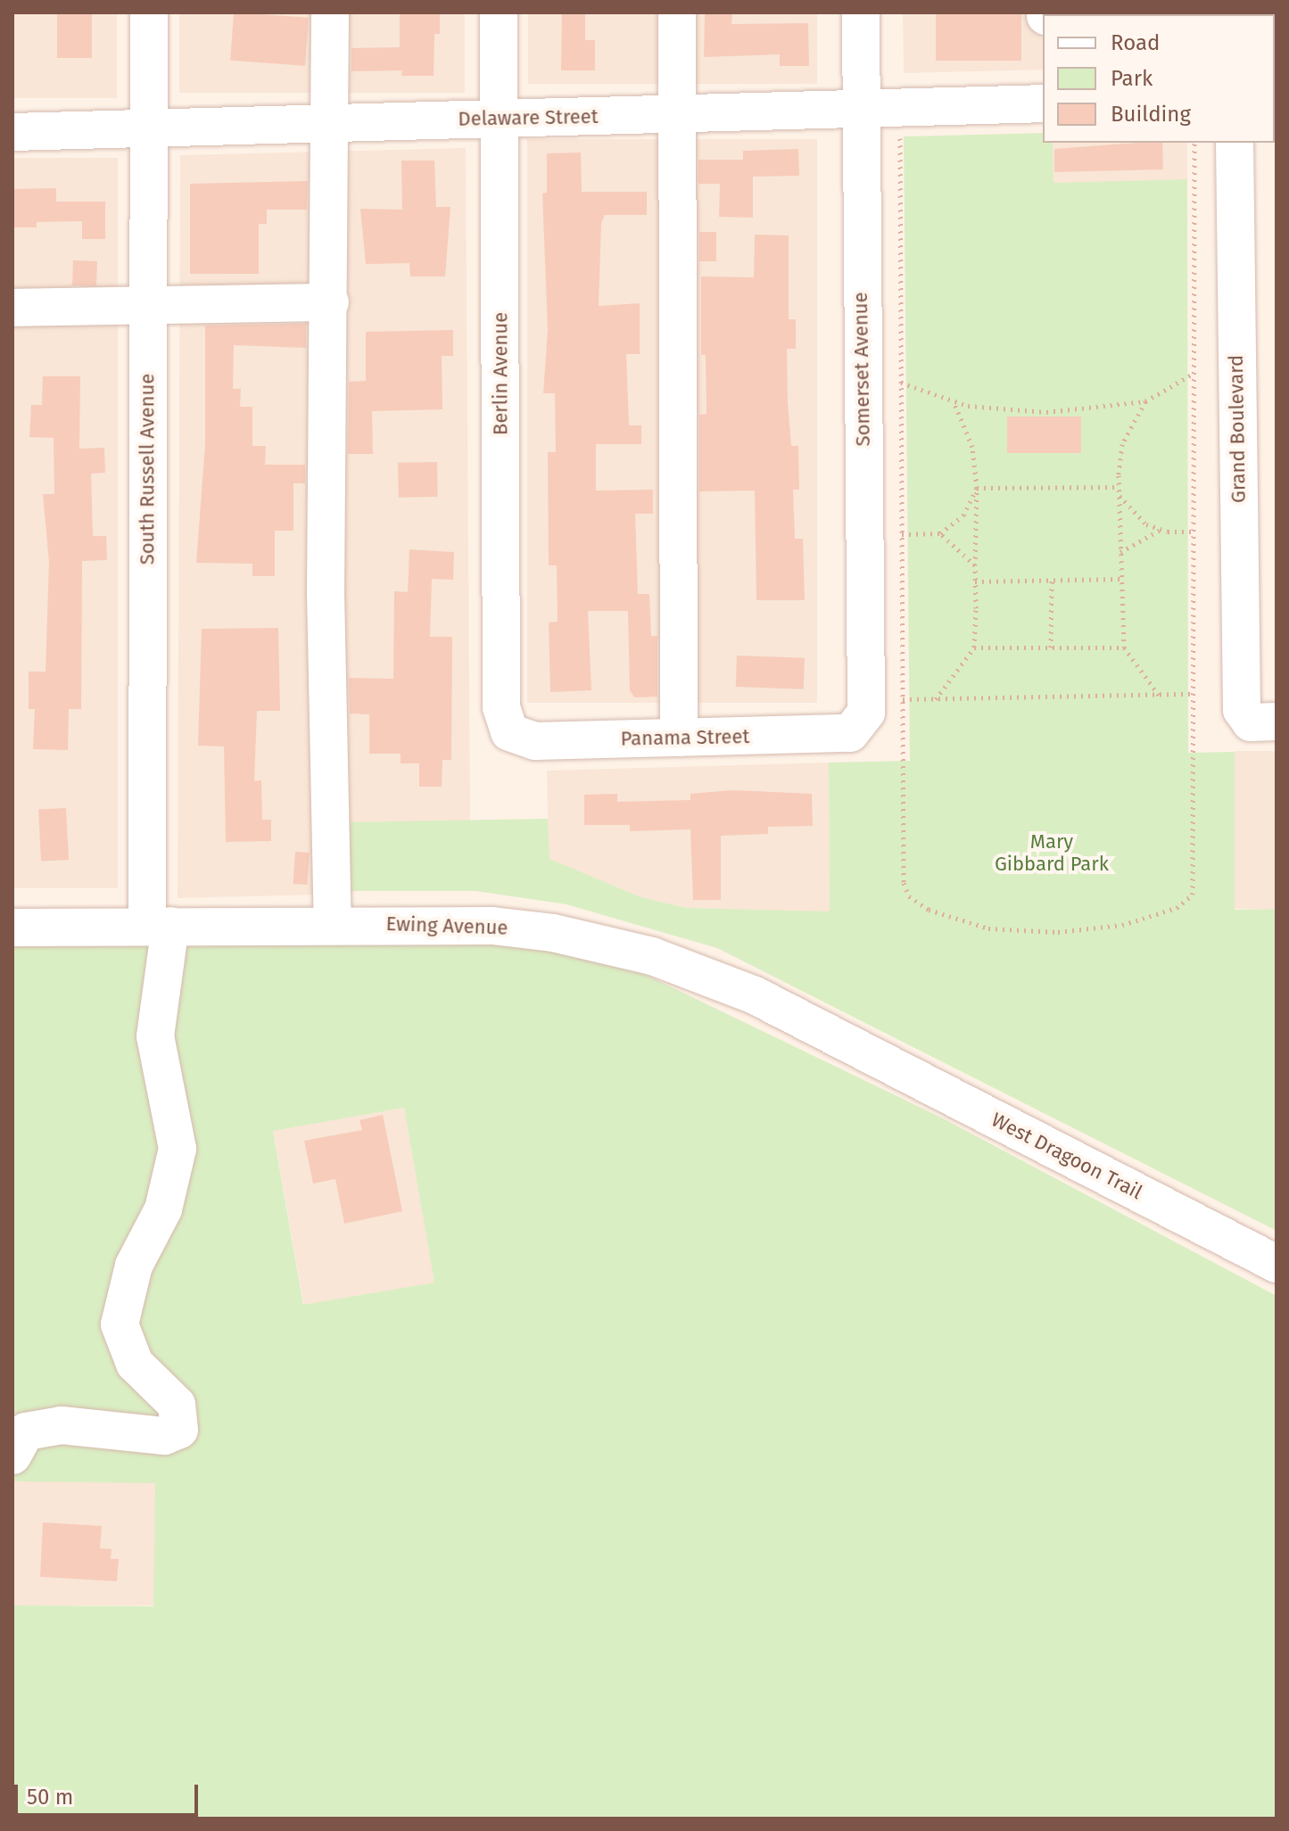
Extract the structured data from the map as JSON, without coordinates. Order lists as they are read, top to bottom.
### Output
{
  "streets": {
    "street": [
      "Delaware Street",
      "Somerset Avenue",
      "Berlin Avenue",
      "Grand Boulevard",
      "South Russell Avenue",
      "Panama Street",
      "Ewing Avenue",
      "West Dragoon Trail"
    ]
  },
  "crossings": [
    ["Delaware Street", "Somerset Avenue"],
    ["Delaware Street", "Berlin Avenue"],
    ["Delaware Street", "South Russell Avenue"],
    ["Somerset Avenue", "Panama Street"],
    ["Berlin Avenue", "Panama Street"],
    ["South Russell Avenue", "Ewing Avenue"],
    ["Ewing Avenue", "West Dragoon Trail"]
  ],
  "parks": ["Mary Gibbard Park"],
  "legend": ["Road", "Park", "Building"],
  "scale_bar": "50 m"
}
